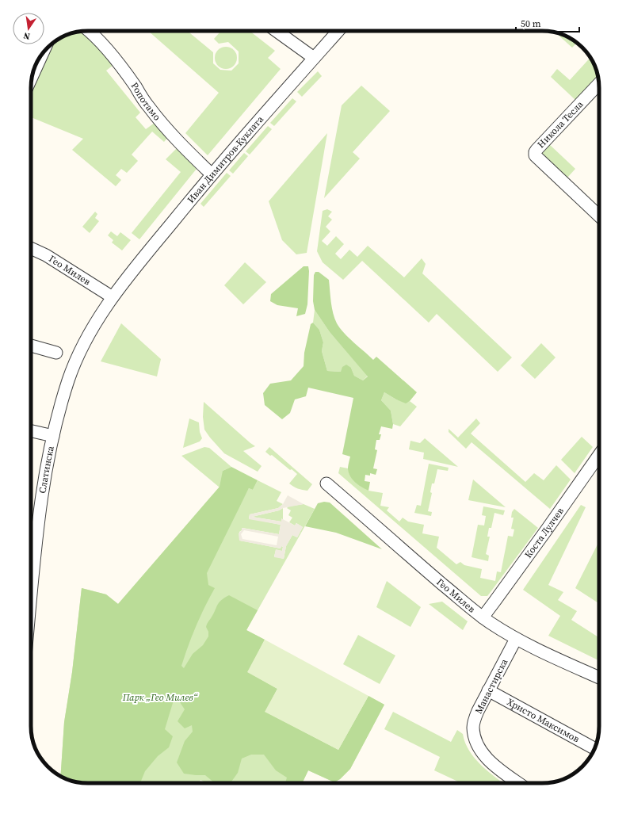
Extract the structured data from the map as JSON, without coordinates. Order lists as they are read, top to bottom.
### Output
{
  "streets": {
    "street": [
      "Ропотамо",
      "Никола Тесла",
      "Иван Димитров-Куклата",
      "Гео Милев",
      "Слатинска",
      "Коста Лулчев",
      "Манастирска",
      "Христо Максимов"
    ]
  },
  "crossings": [
    ["Ропотамо", "Иван Димитров-Куклата"],
    ["Иван Димитров-Куклата", "Гео Милев"],
    ["Иван Димитров-Куклата", "Слатинска"],
    ["Гео Милев", "Слатинска"],
    ["Гео Милев", "Коста Лулчев"],
    ["Гео Милев", "Манастирска"],
    ["Манастирска", "Христо Максимов"]
  ],
  "parks": ["Парк „Гео Милев“"],
  "scale_bar": "50 m",
  "north": "bottom"
}
